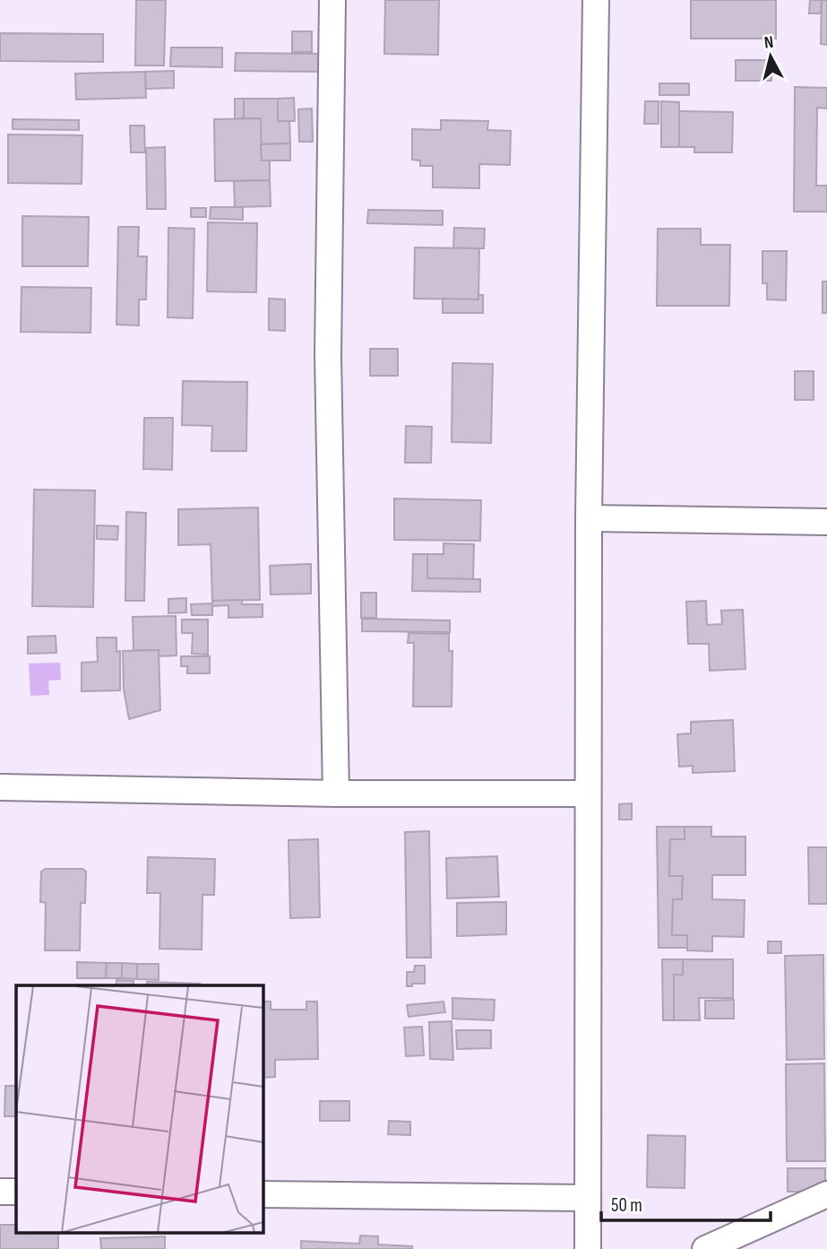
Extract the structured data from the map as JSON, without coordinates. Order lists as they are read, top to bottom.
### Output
{
  "scale_bar": "50 m",
  "north": "top"
}
